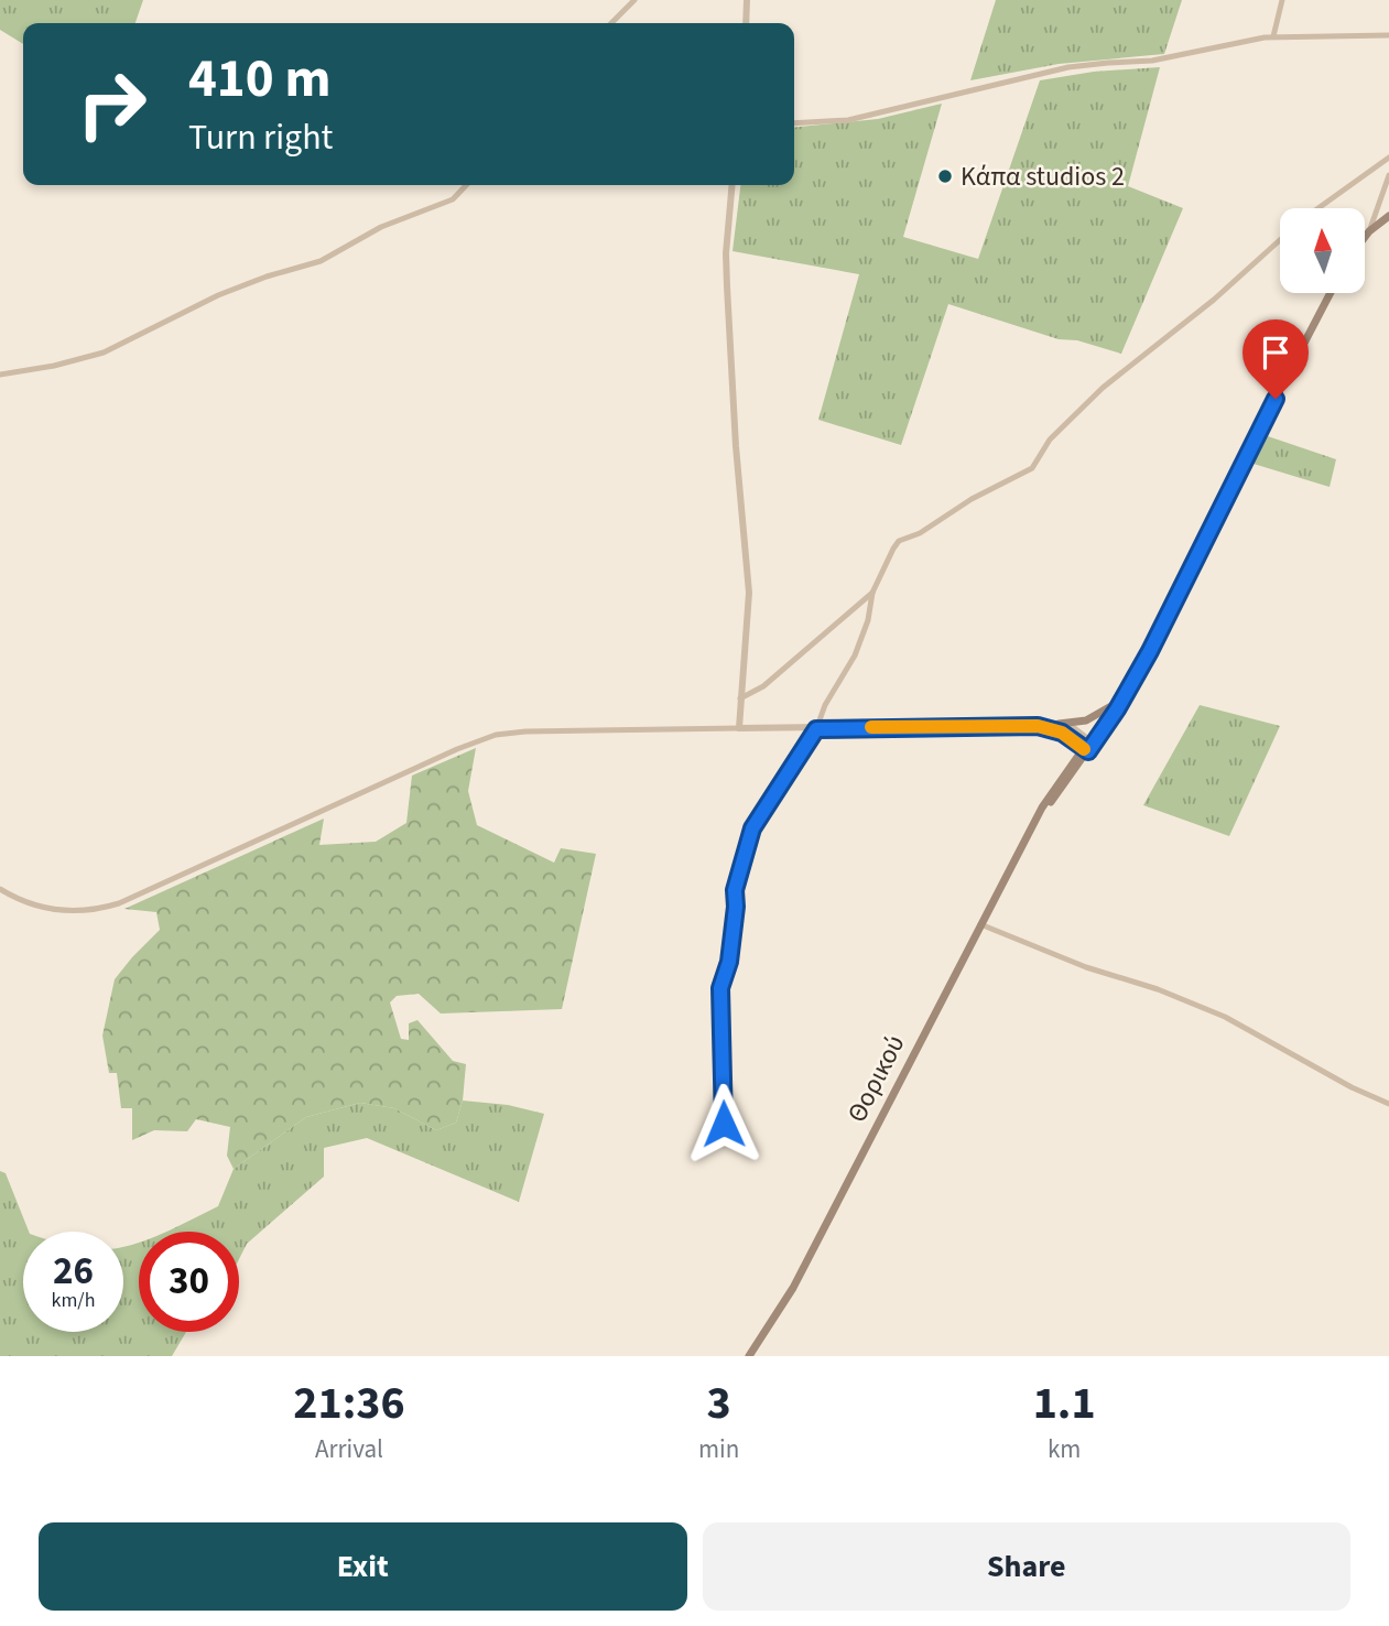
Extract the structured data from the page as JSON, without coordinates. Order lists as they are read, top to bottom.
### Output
{
  "streets": {
    "main road": ["Θορικού"]
  },
  "places": ["Κάπα studios 2"],
  "north": "top",
  "page": {
    "turn": ["410 m", "Turn right"],
    "speed": "26 km/h",
    "limit": "30",
    "eta": [
      "21:36",
      "Arrival",
      "3",
      "min",
      "1.1",
      "km"
    ],
    "buttons": ["Exit", "Share"]
  }
}
